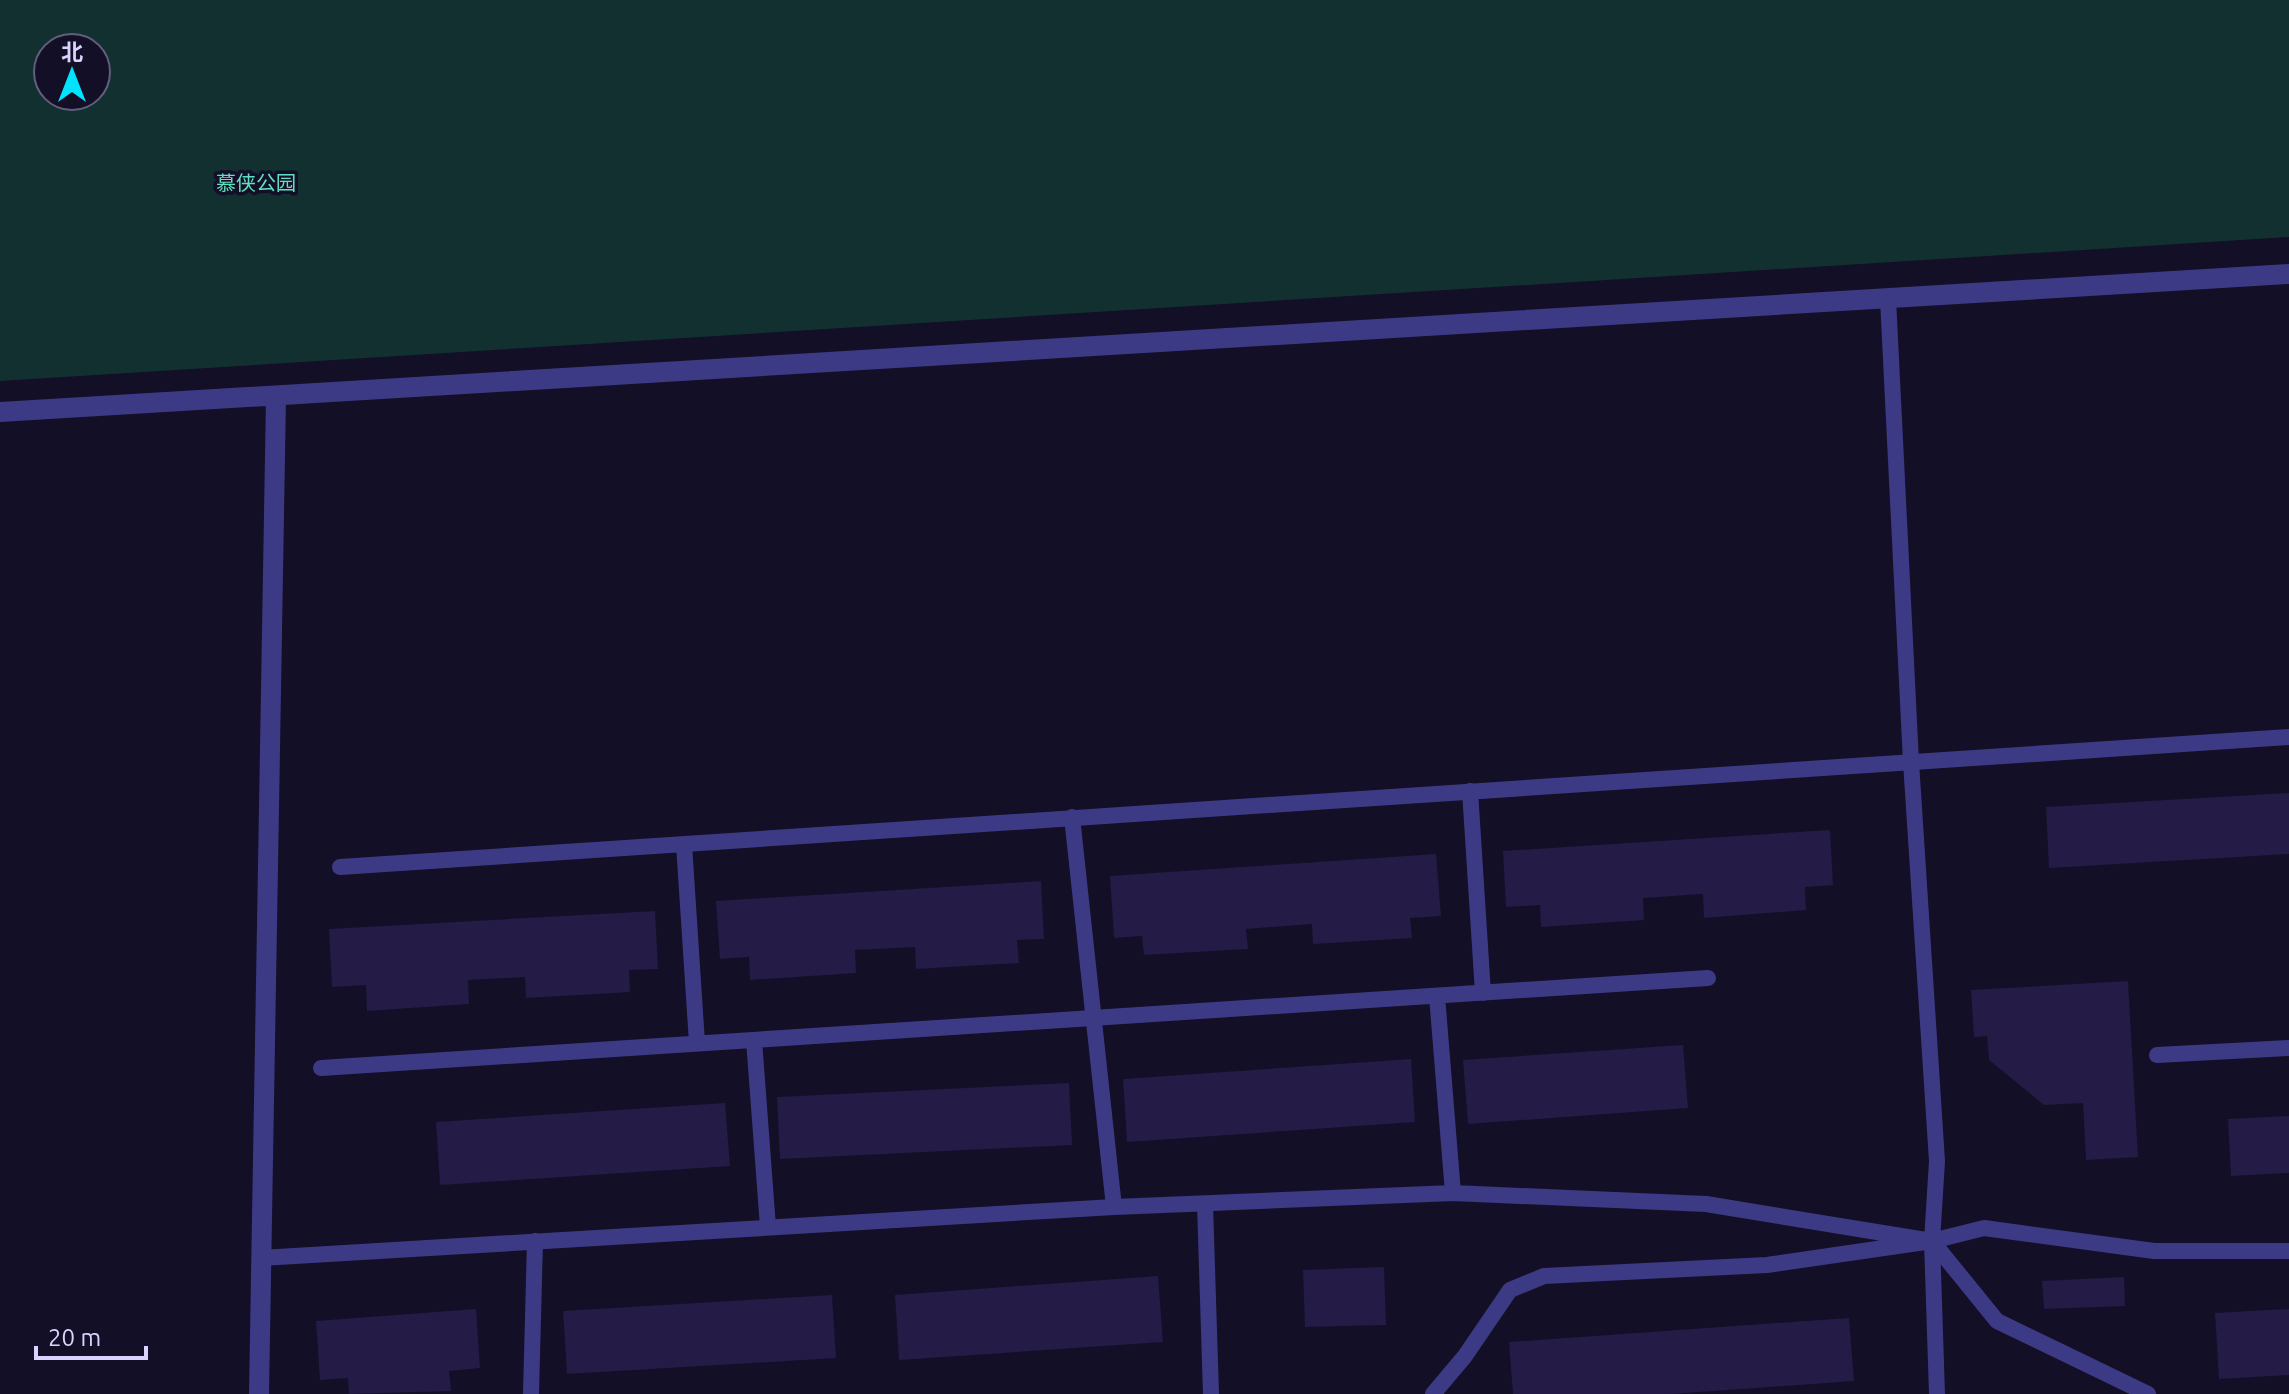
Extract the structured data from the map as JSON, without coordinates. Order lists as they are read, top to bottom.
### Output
{
  "parks": ["慕侠公园"],
  "scale_bar": "20 m",
  "north": "top"
}
